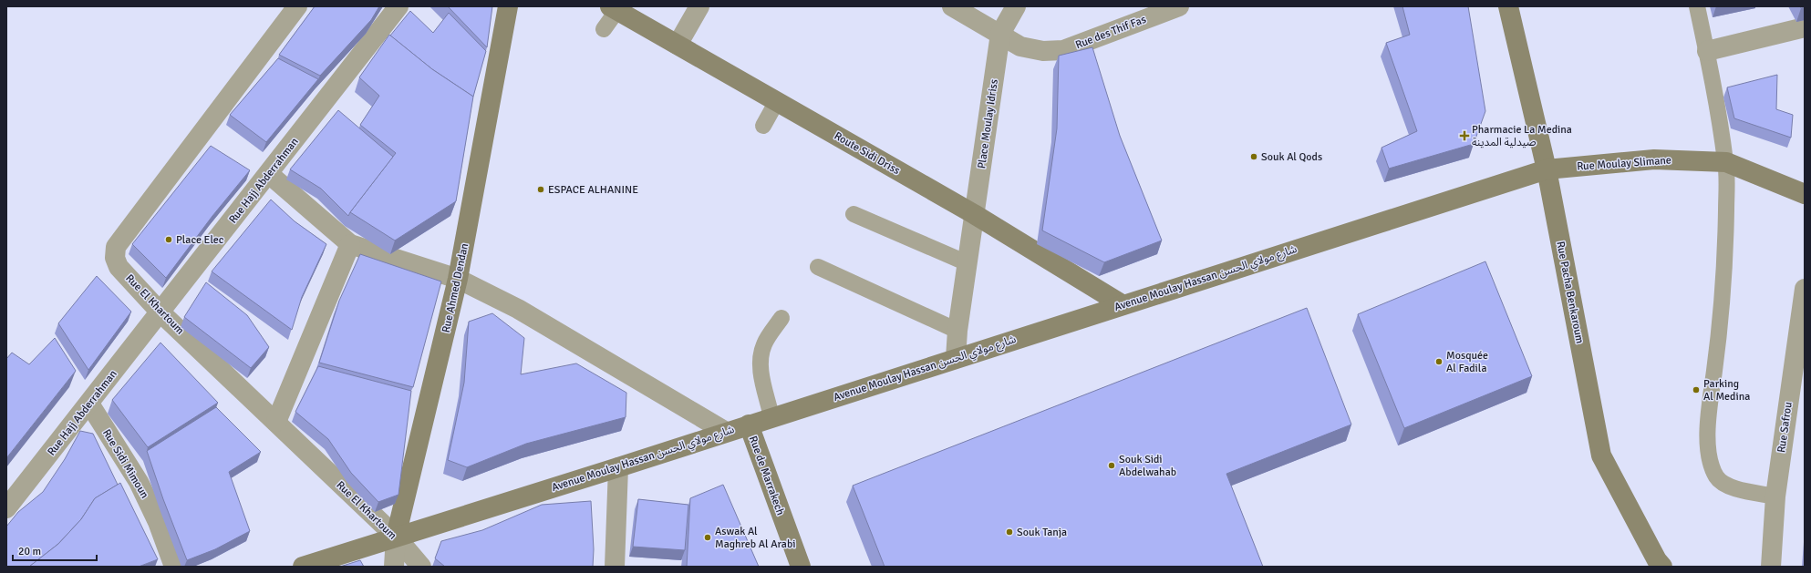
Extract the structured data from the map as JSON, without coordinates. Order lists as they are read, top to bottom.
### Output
{
  "streets": {
    "main road": [
      "Route Sidi Driss",
      "Rue Moulay Slimane",
      "Avenue Moulay Hassan شارع مولاي الحسن",
      "Rue Ahmed Dendan",
      "Rue Pacha Benkaroum",
      "Rue de Marrakech"
    ],
    "street": [
      "Rue des Thif Fas",
      "Place Moulay Idriss",
      "Rue Hajj Abderrahman",
      "Rue El Khartoum",
      "Rue Safrou",
      "Rue Sidi Mimoun"
    ]
  },
  "crossings": [
    ["Rue des Thif Fas", "Place Moulay Idriss"],
    ["Place Moulay Idriss", "Route Sidi Driss"],
    ["Place Moulay Idriss", "Avenue Moulay Hassan شارع مولاي الحسن"],
    ["Route Sidi Driss", "Avenue Moulay Hassan شارع مولاي الحسن"],
    ["Rue Moulay Slimane", "Avenue Moulay Hassan شارع مولاي الحسن"],
    ["Rue Moulay Slimane", "Rue Pacha Benkaroum"],
    ["Rue Hajj Abderrahman", "Rue El Khartoum"],
    ["Rue Hajj Abderrahman", "Rue Sidi Mimoun"],
    ["Avenue Moulay Hassan شارع مولاي الحسن", "Rue Ahmed Dendan"],
    ["Avenue Moulay Hassan شارع مولاي الحسن", "Rue Pacha Benkaroum"],
    ["Avenue Moulay Hassan شارع مولاي الحسن", "Rue El Khartoum"],
    ["Avenue Moulay Hassan شارع مولاي الحسن", "Rue de Marrakech"],
    ["Rue Ahmed Dendan", "Rue El Khartoum"]
  ],
  "places": {
    "health": ["Pharmacie La Medina صيدلية المدينة"],
    "other": [
      "Souk Al Qods",
      "ESPACE ALHANINE",
      "Place Elec",
      "Mosquée Al Fadila",
      "Parking Al Medina",
      "Souk Sidi Abdelwahab",
      "Souk Tanja",
      "Aswak Al Maghreb Al Arabi"
    ]
  },
  "scale_bar": "20 m"
}
